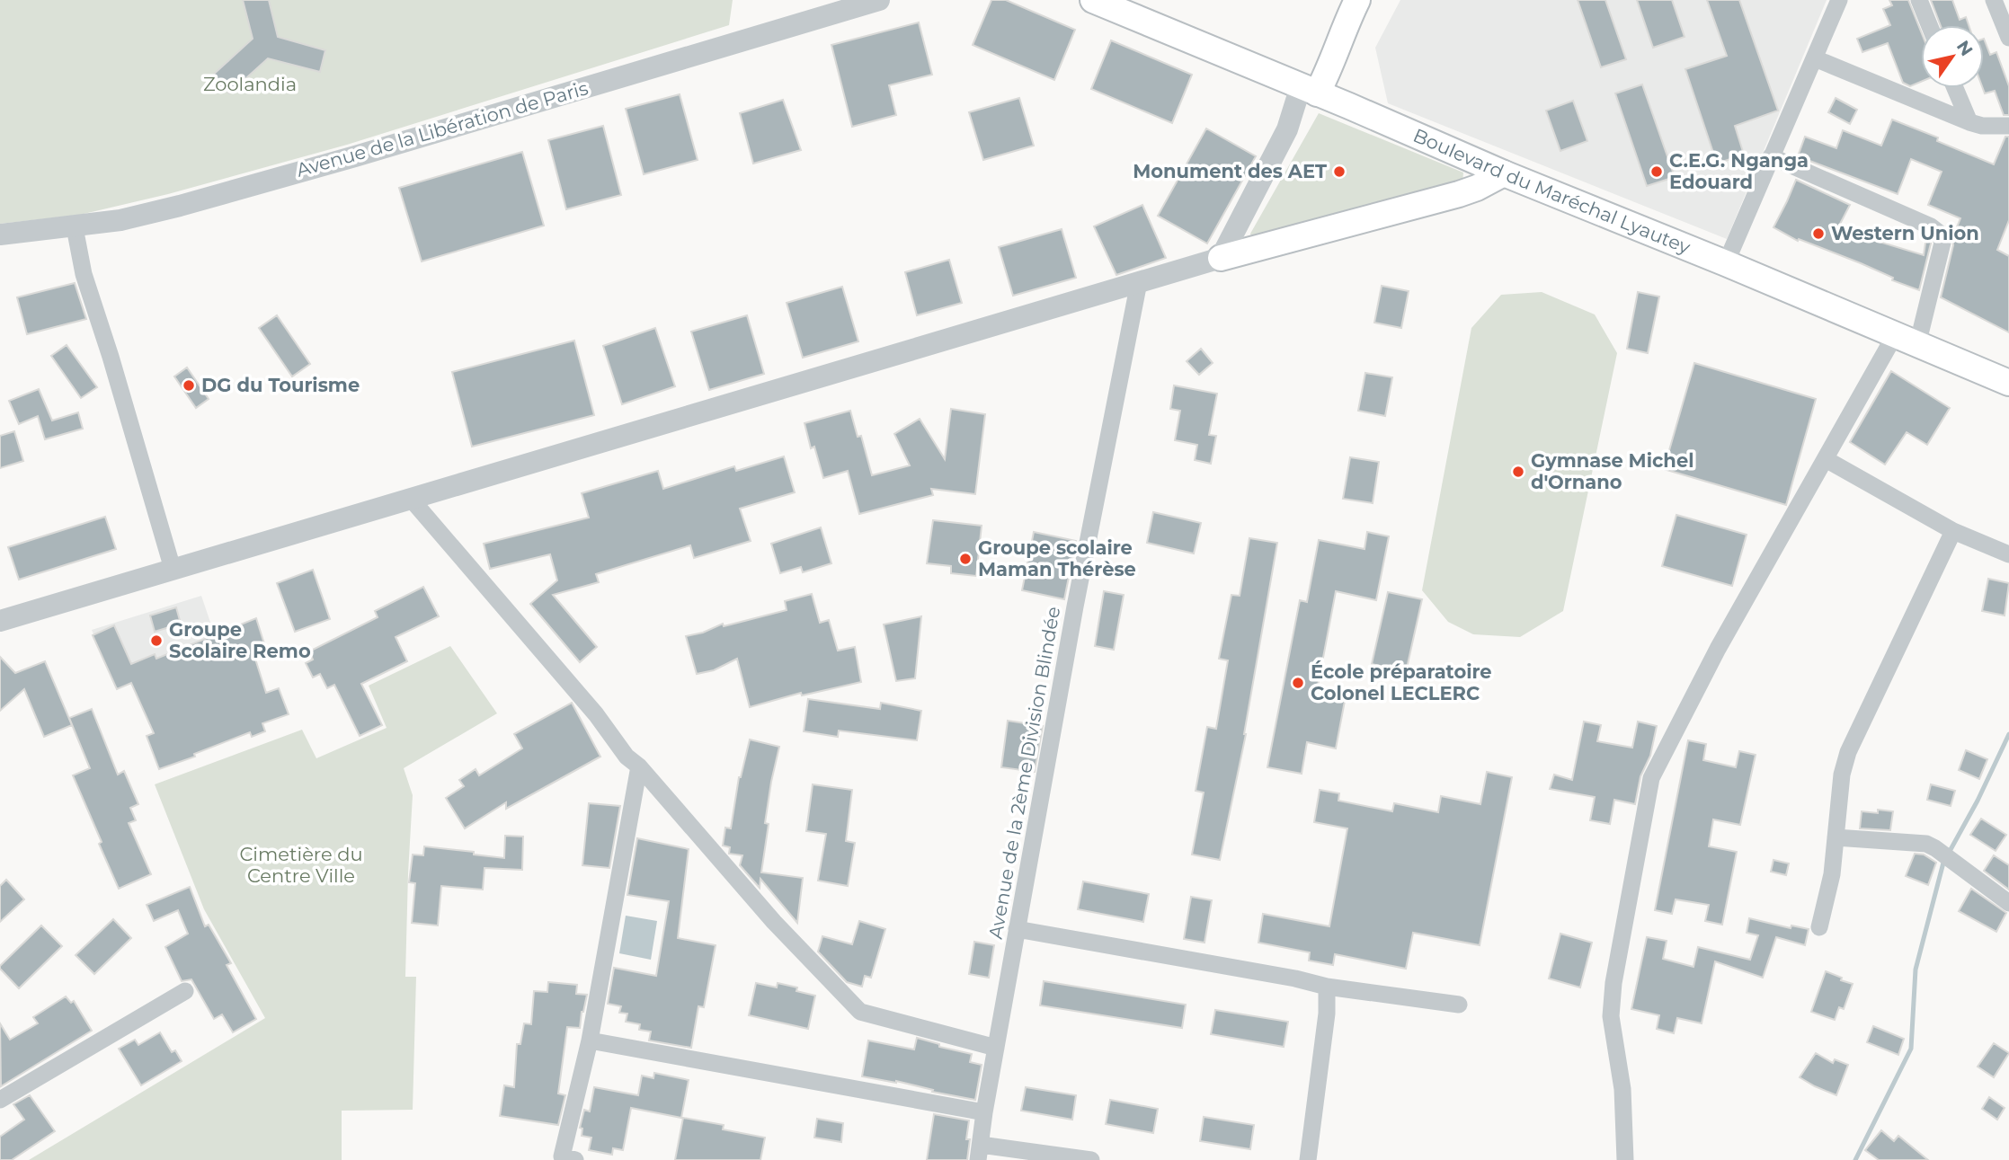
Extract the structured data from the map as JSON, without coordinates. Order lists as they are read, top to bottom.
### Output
{
  "streets": {
    "main road": ["Boulevard du Maréchal Lyautey"],
    "street": ["Avenue de la Libération de Paris", "Avenue de la 2ème Division Blindée"]
  },
  "parks": ["Zoolandia", "Cimetière du Centre Ville"],
  "places": [
    "Monument des AET",
    "C.E.G. Nganga Edouard",
    "Western Union",
    "DG du Tourisme",
    "Gymnase Michel d'Ornano",
    "Groupe scolaire Maman Thérèse",
    "Groupe Scolaire Remo",
    "École préparatoire Colonel LECLERC"
  ],
  "north": "top right"
}
